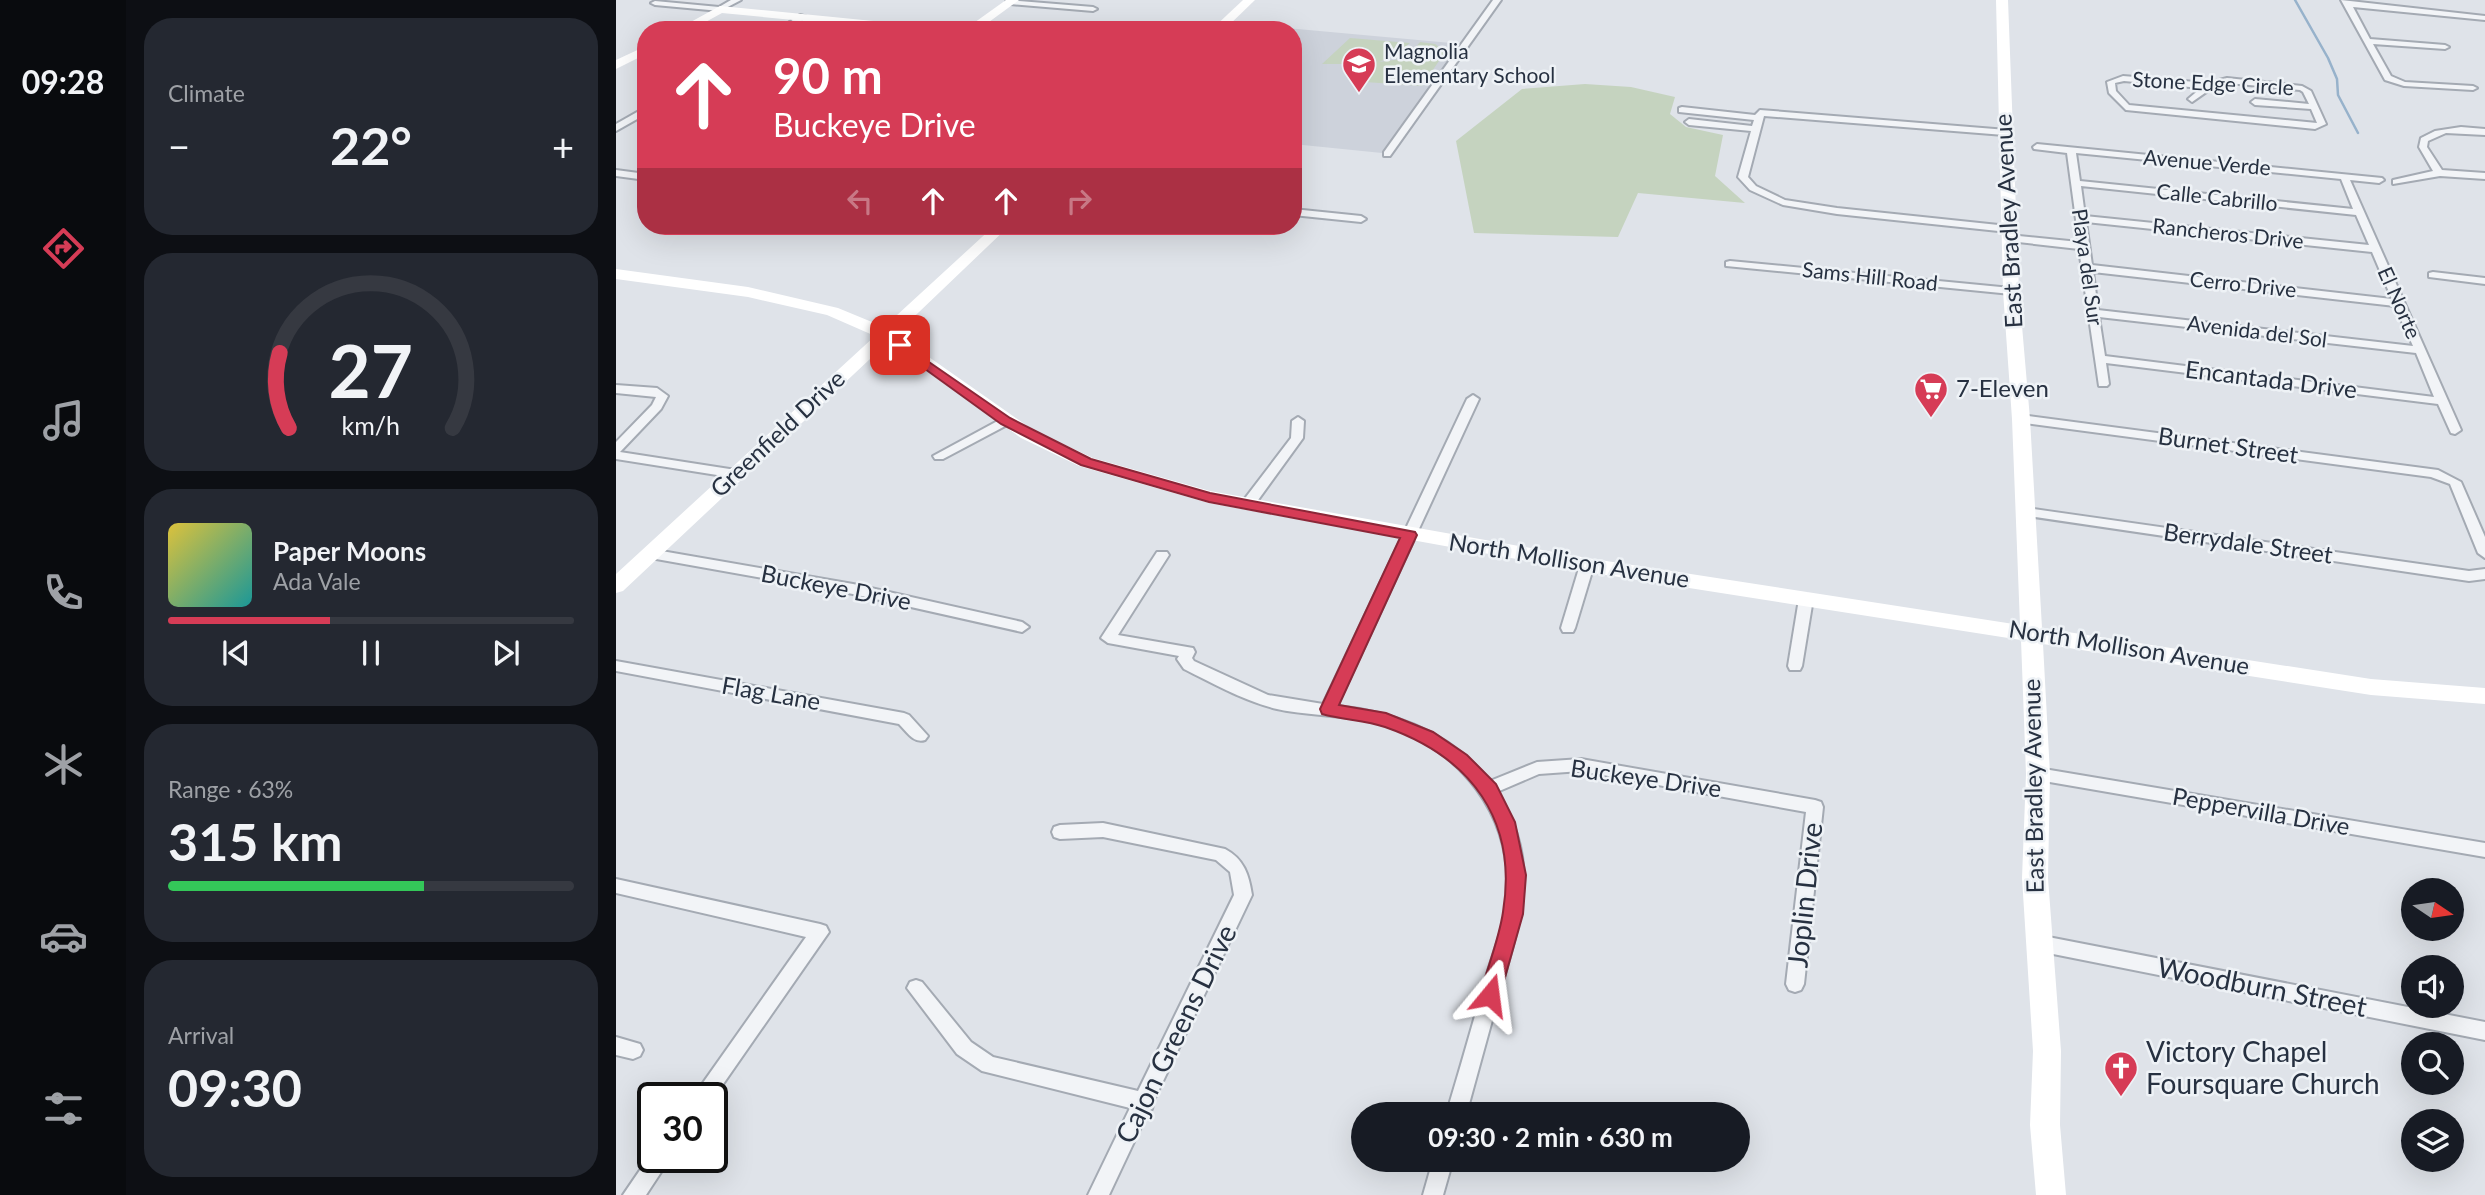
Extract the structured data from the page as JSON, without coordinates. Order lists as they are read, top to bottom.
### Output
{
  "streets": {
    "main road": ["East Bradley Avenue", "Greenfield Drive", "North Mollison Avenue"],
    "street": [
      "Stone Edge Circle",
      "Avenue Verde",
      "Calle Cabrillo",
      "Rancheros Drive",
      "Playa del Sur",
      "Sams Hill Road",
      "Cerro Drive",
      "El Norte",
      "Avenida del Sol",
      "Encantada Drive",
      "Burnet Street",
      "Berrydale Street",
      "Buckeye Drive",
      "Flag Lane",
      "Peppervilla Drive",
      "Joplin Drive",
      "Woodburn Street",
      "Cajon Greens Drive"
    ]
  },
  "crossings": [
    ["Avenue Verde", "Playa del Sur"],
    ["Avenue Verde", "El Norte"],
    ["Calle Cabrillo", "Playa del Sur"],
    ["Calle Cabrillo", "El Norte"],
    ["East Bradley Avenue", "Sams Hill Road"],
    ["East Bradley Avenue", "Burnet Street"],
    ["East Bradley Avenue", "Berrydale Street"],
    ["East Bradley Avenue", "North Mollison Avenue"],
    ["East Bradley Avenue", "Peppervilla Drive"],
    ["East Bradley Avenue", "Woodburn Street"],
    ["Rancheros Drive", "Playa del Sur"],
    ["Rancheros Drive", "El Norte"],
    ["Playa del Sur", "Cerro Drive"],
    ["Playa del Sur", "Avenida del Sol"],
    ["Playa del Sur", "Encantada Drive"],
    ["Cerro Drive", "El Norte"],
    ["El Norte", "Avenida del Sol"],
    ["El Norte", "Encantada Drive"],
    ["Greenfield Drive", "North Mollison Avenue"],
    ["Greenfield Drive", "Buckeye Drive"],
    ["Buckeye Drive", "Joplin Drive"]
  ],
  "places": {
    "school or university": ["Magnolia Elementary School"],
    "supermarket": ["7-Eleven"],
    "church": ["Victory Chapel Foursquare Church"]
  },
  "north": "right",
  "page": {
    "tabs": "09:28",
    "tile": [
      "Climate",
      ["Range · 63%", "315 km"],
      ["Arrival", "09:30"]
    ],
    "turn": ["90 m", "Buckeye Drive"],
    "heat": ["−", "22°", "+"],
    "song": ["Paper Moons", "Ada Vale"],
    "limit": "30",
    "trip": "09:30 · 2 min · 630 m",
    "gauge": ["27", "km/h"]
  }
}
